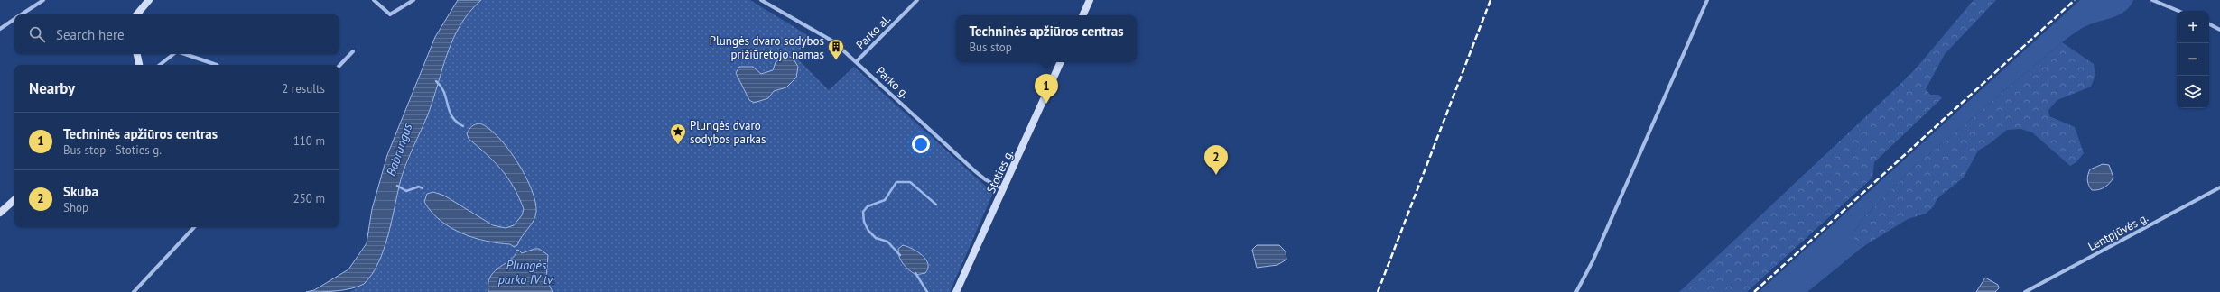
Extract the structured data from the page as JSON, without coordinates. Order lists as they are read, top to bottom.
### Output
{
  "streets": {
    "main road": ["Stoties g."],
    "street": ["Parko al.", "Parko g.", "Lentpjūvės g."]
  },
  "crossings": [
    ["Parko al.", "Parko g."],
    ["Parko g.", "Stoties g."]
  ],
  "water": ["Babrungas", "Plungės parko IV tv."],
  "places": {
    "building": ["Plungės dvaro sodybos prižiūrėtojo namas"],
    "place": ["Plungės dvaro sodybos parkas"]
  },
  "page": {
    "map_buttons": ["+", "−"],
    "search": "Search here",
    "popup": ["Techninės apžiūros centras", "Bus stop"],
    "heading": ["Nearby", "2 results"],
    "pins": ["1", "2"],
    "list": [
      {
        "mark": "1",
        "name": "Techninės apžiūros centras",
        "note": "Bus stop · Stoties g.",
        "value": "110 m"
      },
      {
        "mark": "2",
        "name": "Skuba",
        "note": "Shop",
        "value": "250 m"
      }
    ]
  }
}
